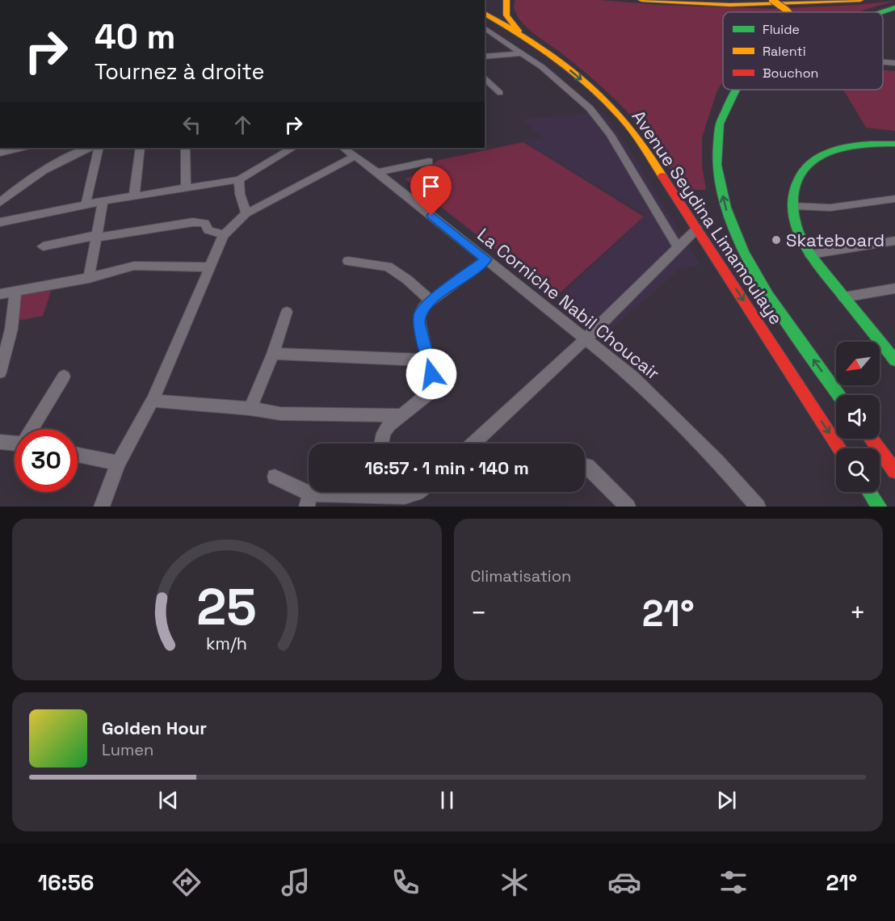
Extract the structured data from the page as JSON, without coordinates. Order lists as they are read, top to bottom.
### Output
{
  "streets": {
    "main road": ["Avenue Seydina Limamoulaye"],
    "street": ["La Corniche Nabil Choucair"]
  },
  "places": ["Skateboard"],
  "legend": ["Fluide", "Ralenti", "Bouchon"],
  "north": "bottom left",
  "page": {
    "turn": ["40 m", "Tournez à droite"],
    "limit": "30",
    "trip": "16:57 · 1 min · 140 m",
    "tile": "Climatisation",
    "heat": ["−", "21°", "+"],
    "song": ["Golden Hour", "Lumen"],
    "tabs": ["16:56", "21°"],
    "gauge": ["25", "km/h"]
  }
}
